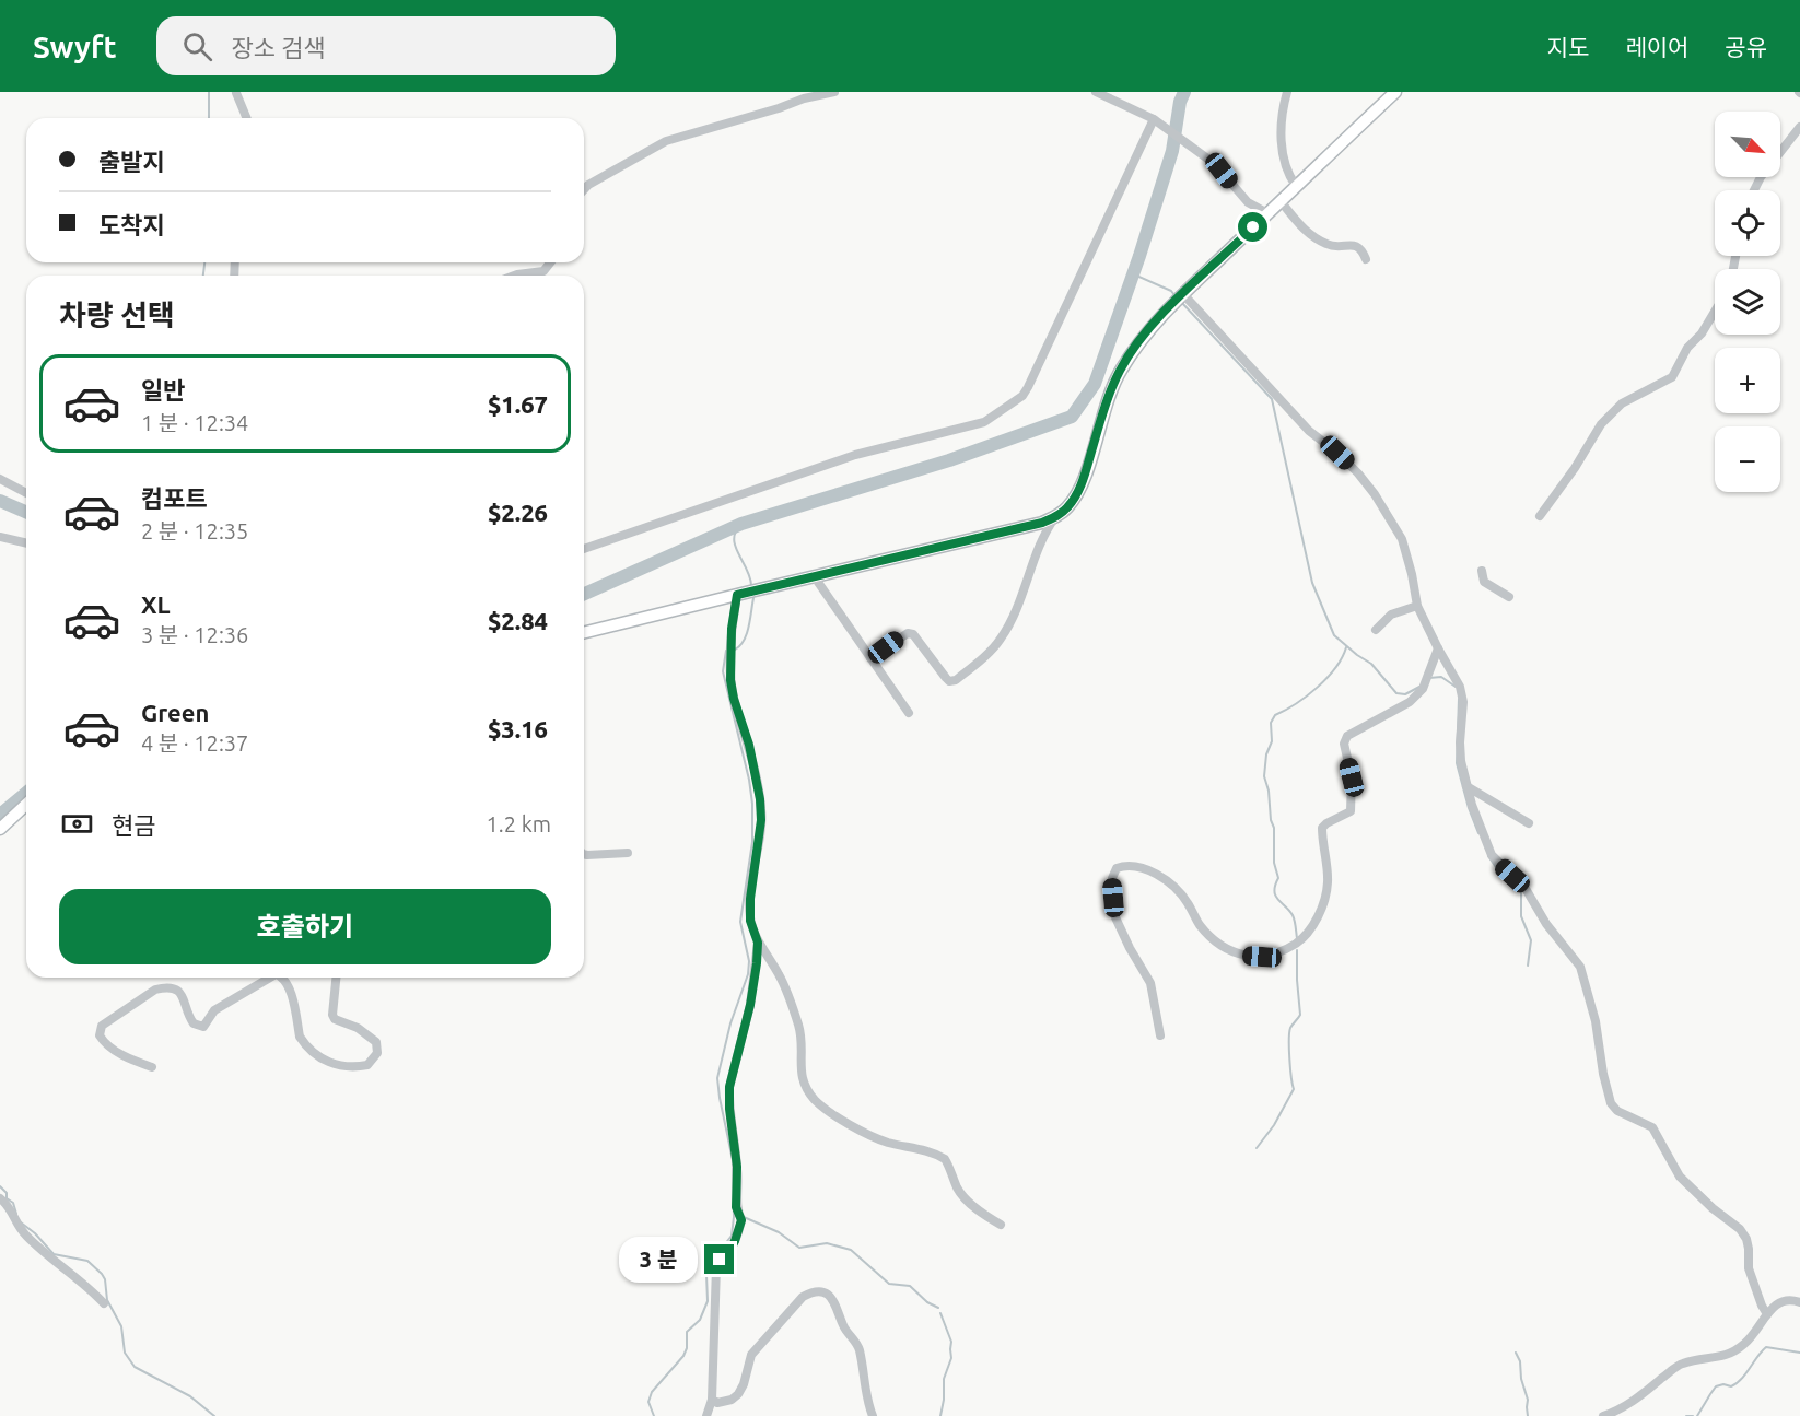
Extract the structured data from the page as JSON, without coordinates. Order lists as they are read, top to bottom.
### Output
{
  "north": "bottom right",
  "page": {
    "header": "Swyft",
    "search": "장소 검색",
    "nav": ["지도", "레이어", "공유"],
    "map_buttons": ["+", "−"],
    "banner": ["출발지", "도착지"],
    "heading": "차량 선택",
    "list": [
      {
        "name": "일반",
        "note": "1 분 · 12:34",
        "value": "$1.67"
      },
      {
        "name": "컴포트",
        "note": "2 분 · 12:35",
        "value": "$2.26"
      },
      {
        "name": "XL",
        "note": "3 분 · 12:36",
        "value": "$2.84"
      },
      {
        "name": "Green",
        "note": "4 분 · 12:37",
        "value": "$3.16"
      }
    ],
    "pay": ["현금", "1.2 km"],
    "buttons": "호출하기",
    "bubble": "3 분"
  }
}
